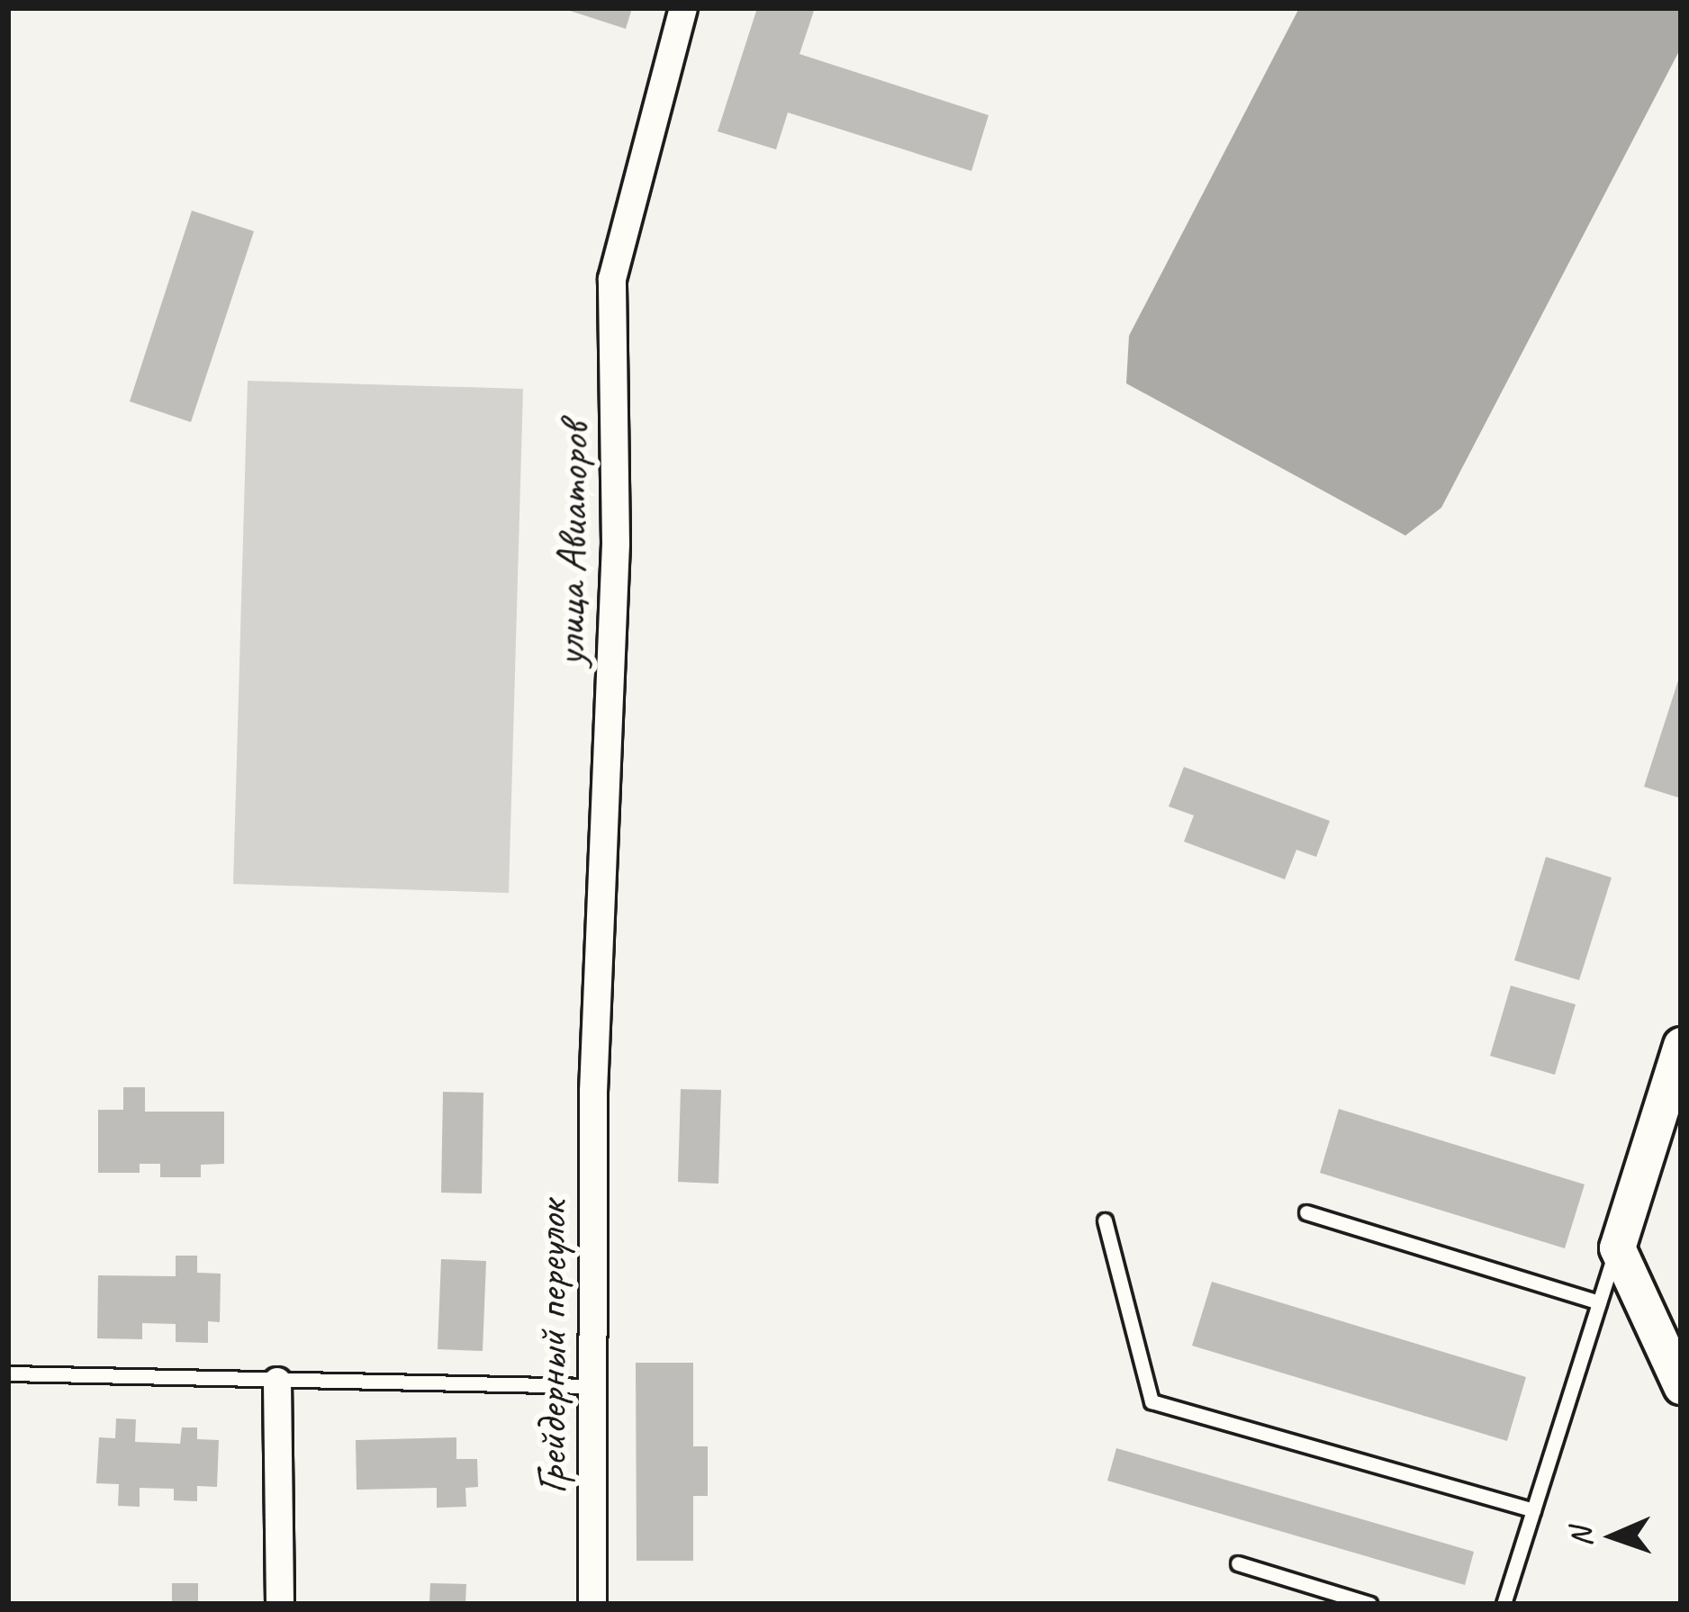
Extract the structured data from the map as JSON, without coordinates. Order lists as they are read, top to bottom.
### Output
{
  "streets": {
    "street": ["улица Авиаторов", "Грейдерный переулок"]
  },
  "crossings": [
    ["улица Авиаторов", "Грейдерный переулок"]
  ],
  "north": "left"
}
